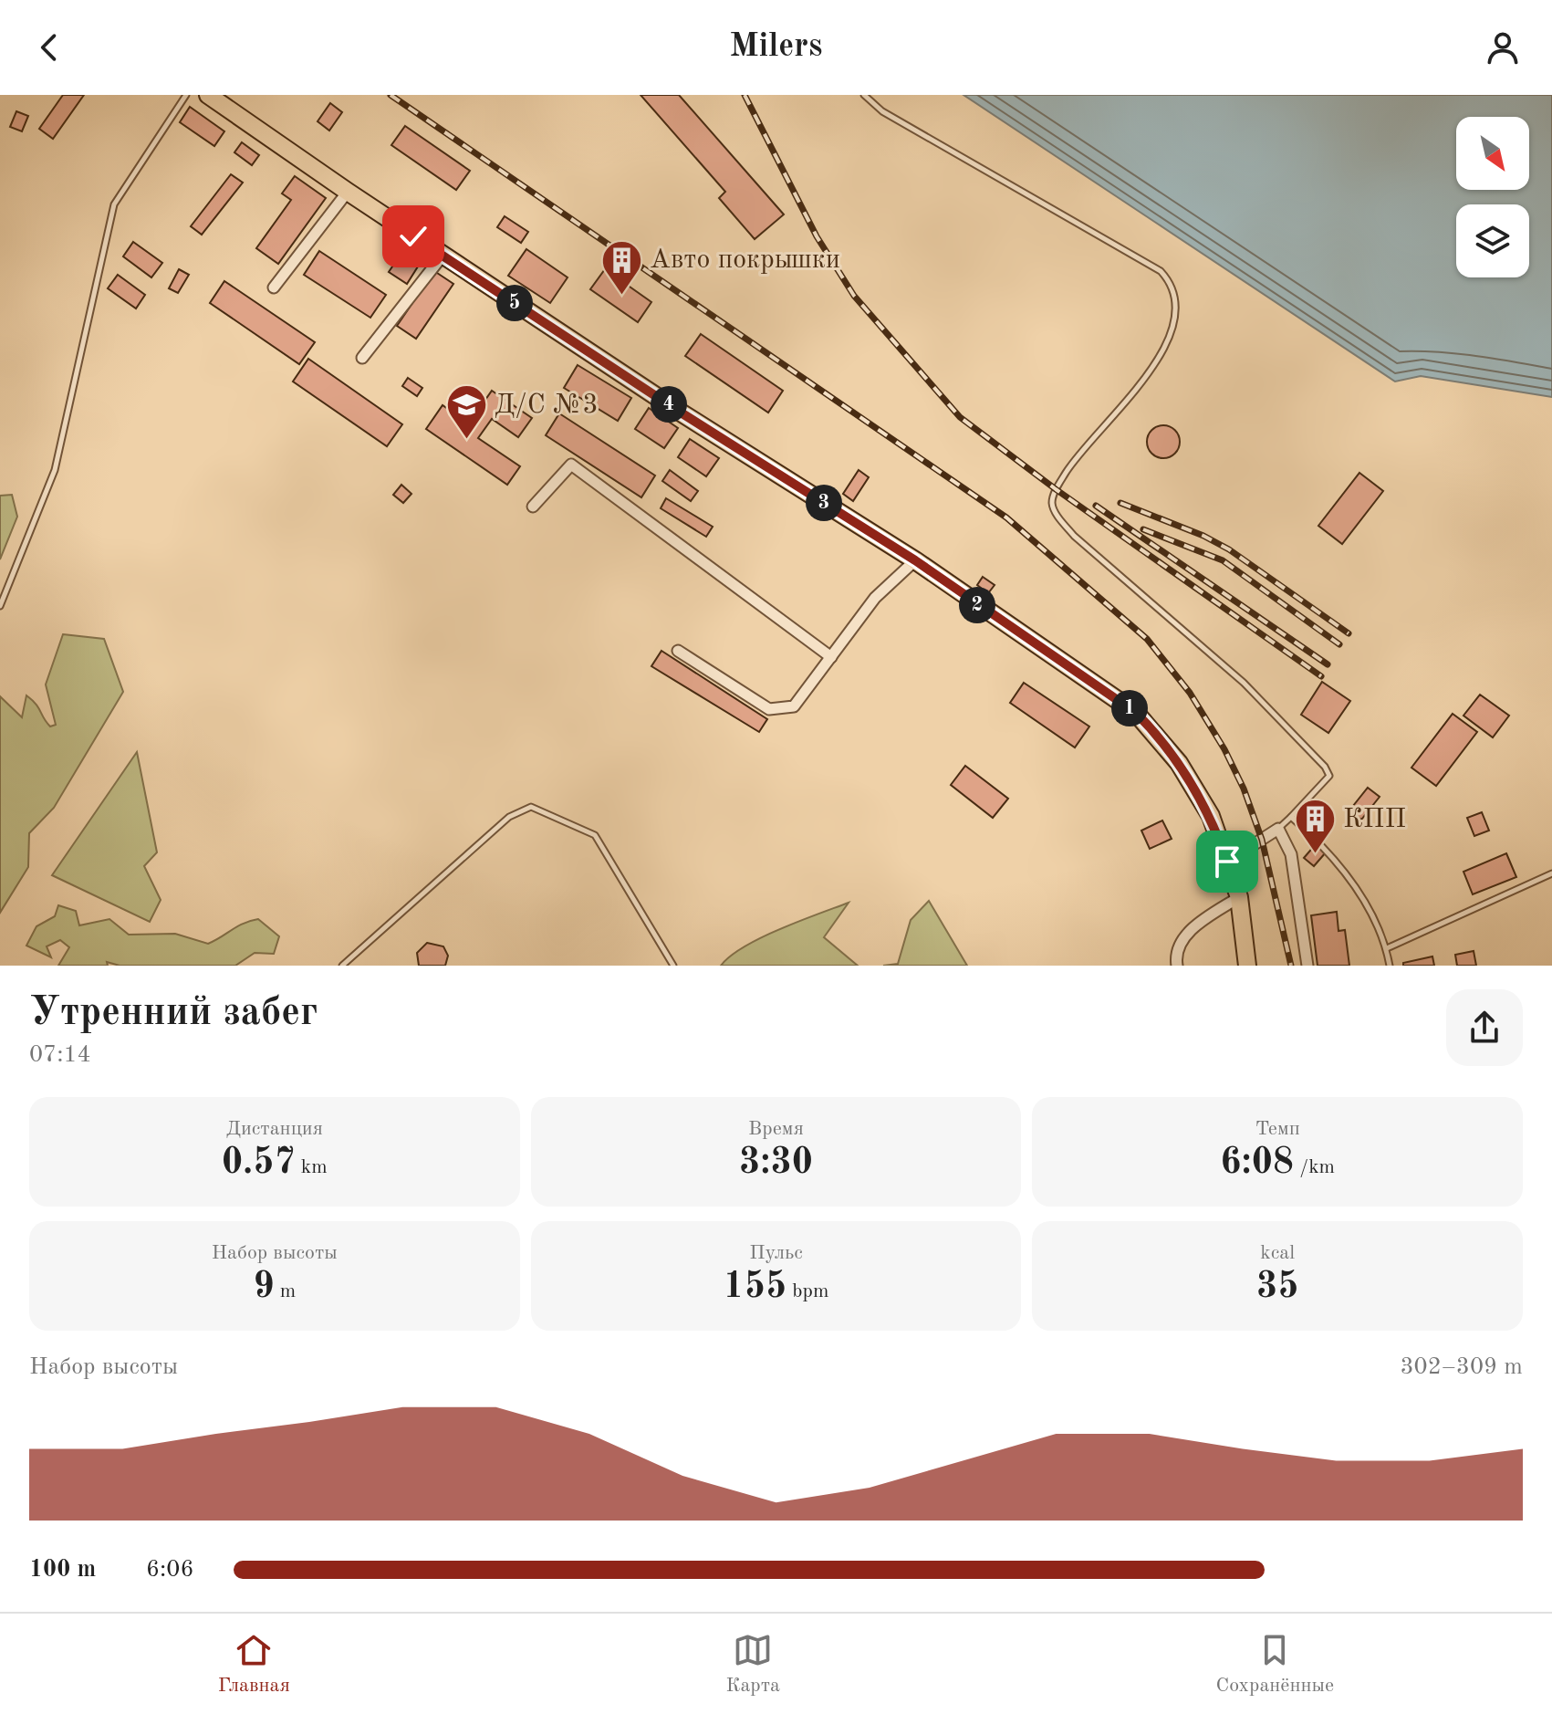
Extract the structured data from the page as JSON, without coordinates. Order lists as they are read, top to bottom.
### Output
{
  "places": {
    "building": ["Авто покрышки", "КПП"],
    "school or university": ["Д/С №3"]
  },
  "north": "bottom right",
  "page": {
    "header": "Milers",
    "pins": [
      "5",
      "4",
      "3",
      "2",
      "1"
    ],
    "heading": ["Утренний забег", "07:14"],
    "stats": [
      ["Дистанция", "0.57 km"],
      ["Время", "3:30"],
      ["Темп", "6:08 /km"],
      ["Набор высоты", "9 m"],
      ["Пульс", "155 bpm"],
      ["kcal", "35"]
    ],
    "chart": ["Набор высоты", "302–309 m"],
    "list": [
      {
        "name": "100 m",
        "note": "6:06"
      }
    ],
    "tabs": ["Главная", "Карта", "Сохранённые"]
  }
}
